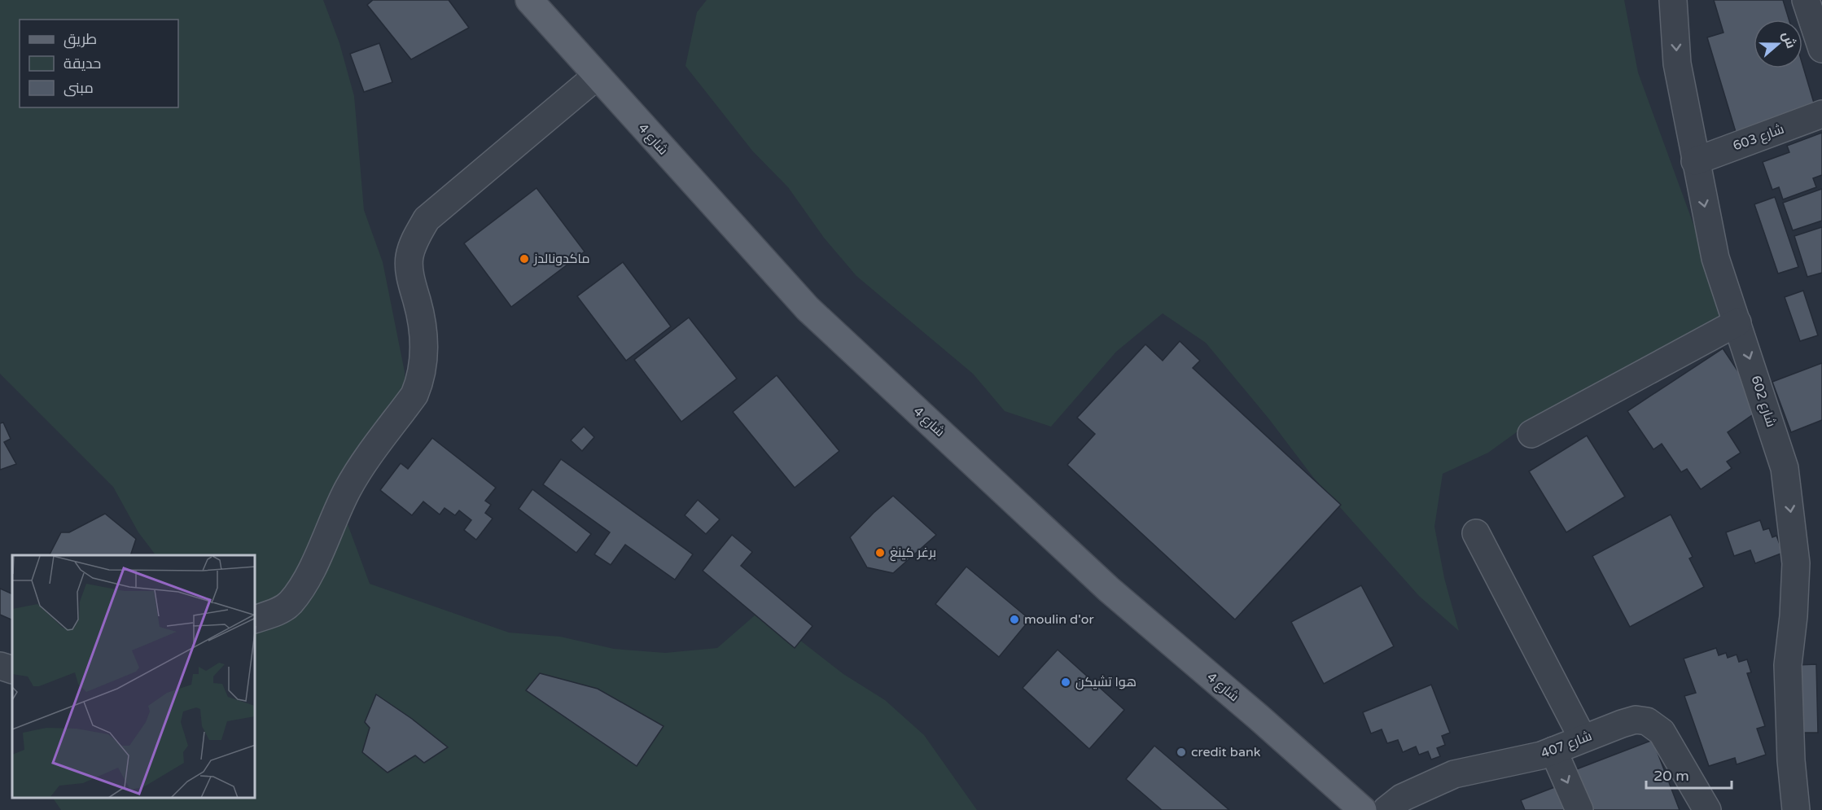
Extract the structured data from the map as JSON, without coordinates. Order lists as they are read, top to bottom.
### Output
{
  "streets": {
    "main road": ["شارع 4"],
    "street": ["شارع 603", "شارع 602", "شارع 407"]
  },
  "crossings": [
    ["شارع 603", "شارع 602"]
  ],
  "one_way": ["شارع 602"],
  "places": [
    "ماكدونالدز",
    "برغر كينغ",
    "moulin d'or",
    "هوا تشيكن",
    "credit bank"
  ],
  "legend": ["طريق", "حديقة", "مبنى"],
  "scale_bar": "20 m",
  "north": "right"
}
